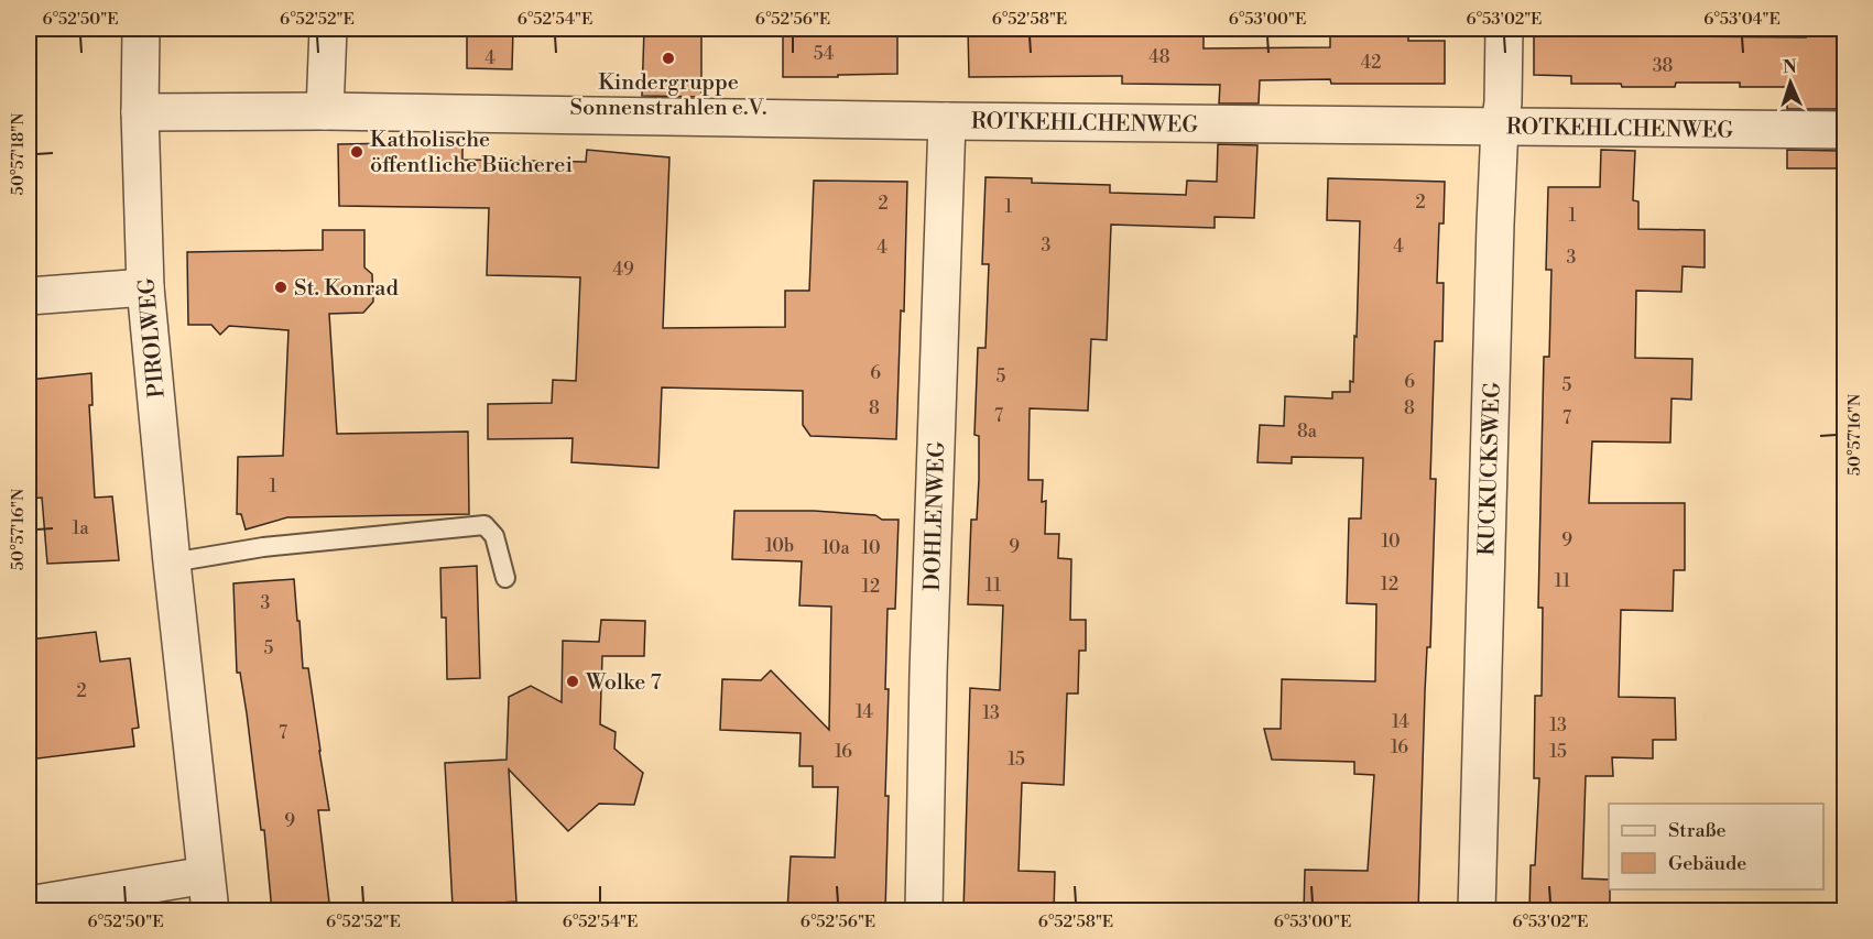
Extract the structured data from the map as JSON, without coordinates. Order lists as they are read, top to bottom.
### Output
{
  "streets": {
    "street": [
      "ROTKEHLCHENWEG",
      "PIROLWEG",
      "KUCKUCKSWEG",
      "DOHLENWEG"
    ]
  },
  "crossings": [
    ["ROTKEHLCHENWEG", "PIROLWEG"],
    ["ROTKEHLCHENWEG", "KUCKUCKSWEG"],
    ["ROTKEHLCHENWEG", "DOHLENWEG"]
  ],
  "places": [
    "Kindergruppe Sonnenstrahlen e.V.",
    "Katholische öffentliche Bücherei",
    "St. Konrad",
    "Wolke 7"
  ],
  "house_numbers": [
    "54",
    "48",
    "4",
    "42",
    "38",
    "2",
    "2",
    "1",
    "1",
    "3",
    "4",
    "4",
    "3",
    "49",
    "6",
    "5",
    "6",
    "5",
    "8",
    "8",
    "7",
    "7",
    "8a",
    "1",
    "1a",
    "9",
    "10",
    "10b",
    "9",
    "10a",
    "10",
    "11",
    "12",
    "11",
    "12",
    "3",
    "5",
    "2",
    "14",
    "13",
    "14",
    "13",
    "7",
    "16",
    "16",
    "15",
    "15",
    "9"
  ],
  "legend": ["Straße", "Gebäude"],
  "north": "top",
  "coordinates": [
    "6°52'50\"E",
    "6°52'52\"E",
    "6°52'54\"E",
    "6°52'56\"E",
    "6°52'58\"E",
    "6°53'00\"E",
    "6°53'02\"E",
    "6°53'04\"E",
    "50°57'18\"N",
    "50°57'16\"N"
  ]
}
